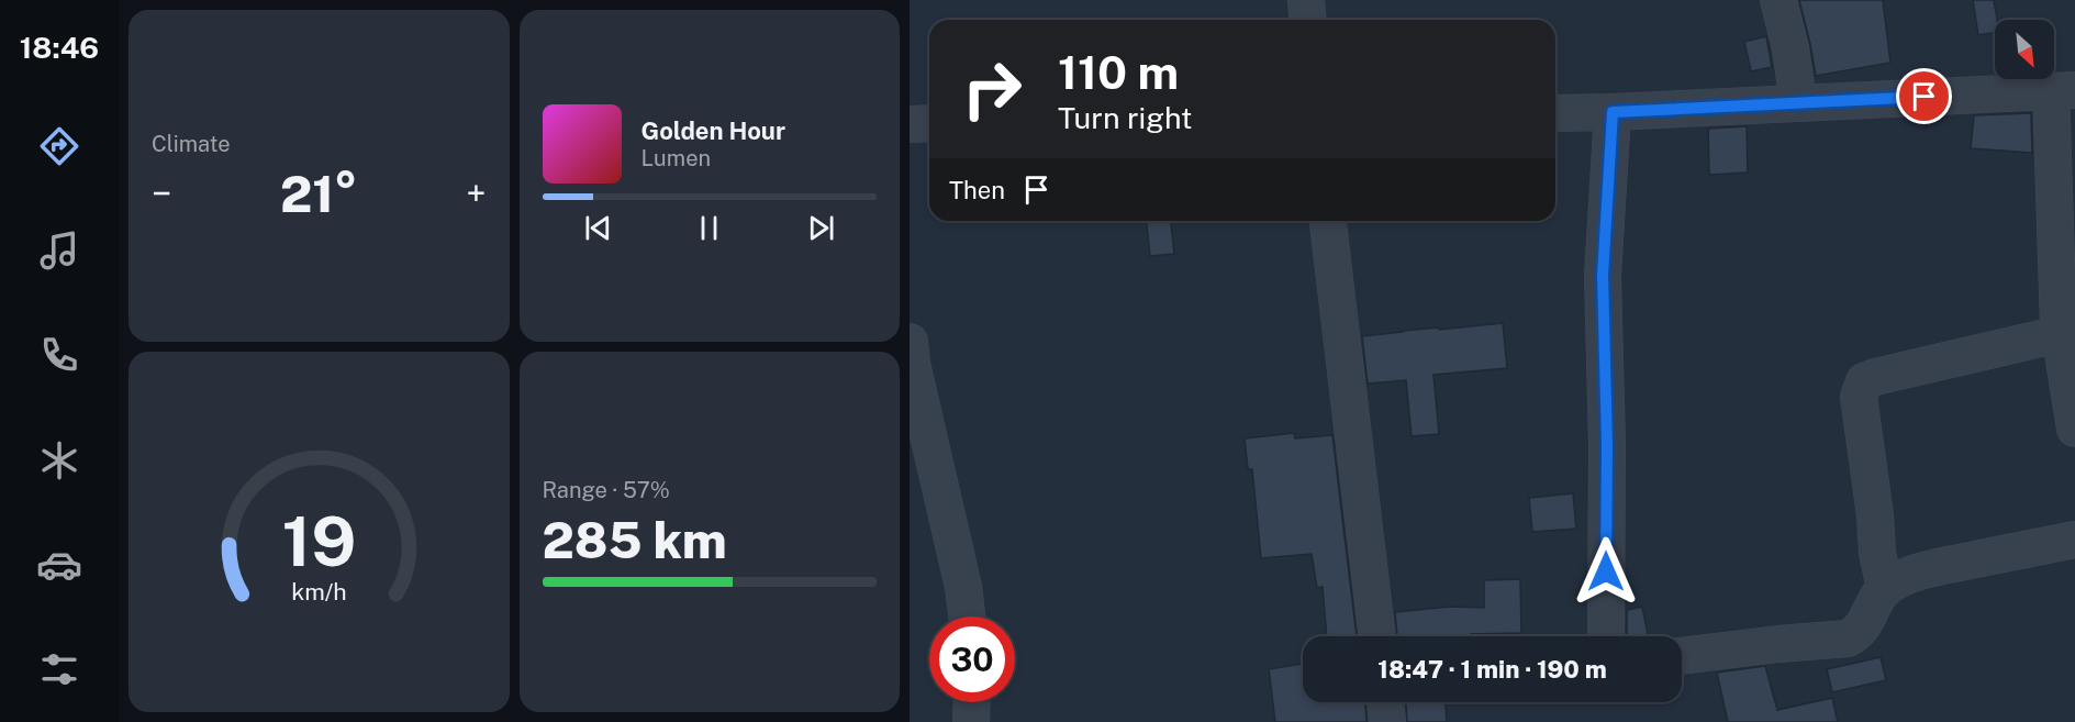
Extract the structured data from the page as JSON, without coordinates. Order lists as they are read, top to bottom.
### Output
{
  "north": "bottom right",
  "page": {
    "tabs": "18:46",
    "tile": [
      "Climate",
      ["Range · 57%", "285 km"]
    ],
    "turn": ["110 m", "Turn right"],
    "song": ["Golden Hour", "Lumen"],
    "then": "Then",
    "heat": ["−", "21°", "+"],
    "limit": "30",
    "trip": "18:47 · 1 min · 190 m",
    "gauge": ["19", "km/h"]
  }
}
